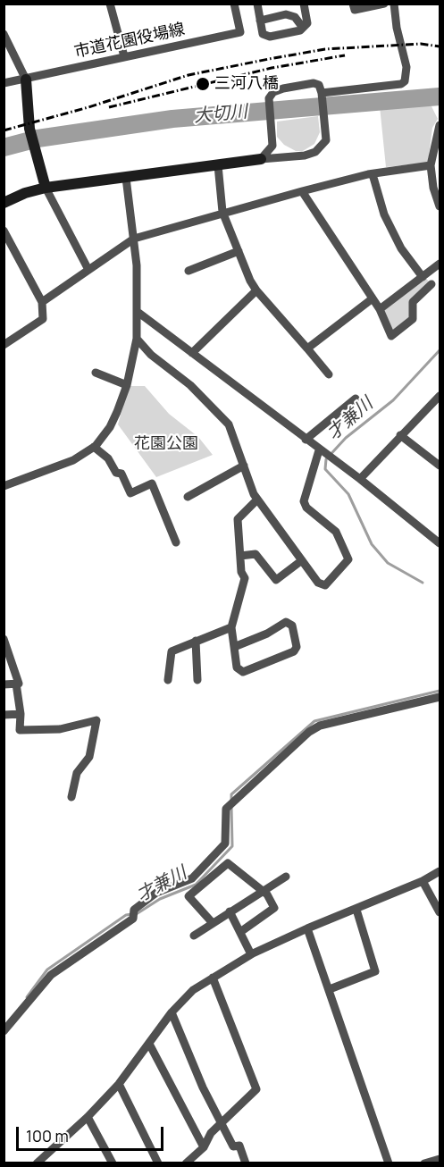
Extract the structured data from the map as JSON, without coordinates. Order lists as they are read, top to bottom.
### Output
{
  "streets": {
    "street": ["市道花園役場線"]
  },
  "water": ["大切川", "才兼川"],
  "parks": ["花園公園"],
  "places": ["三河八橋"],
  "scale_bar": "100 m"
}
